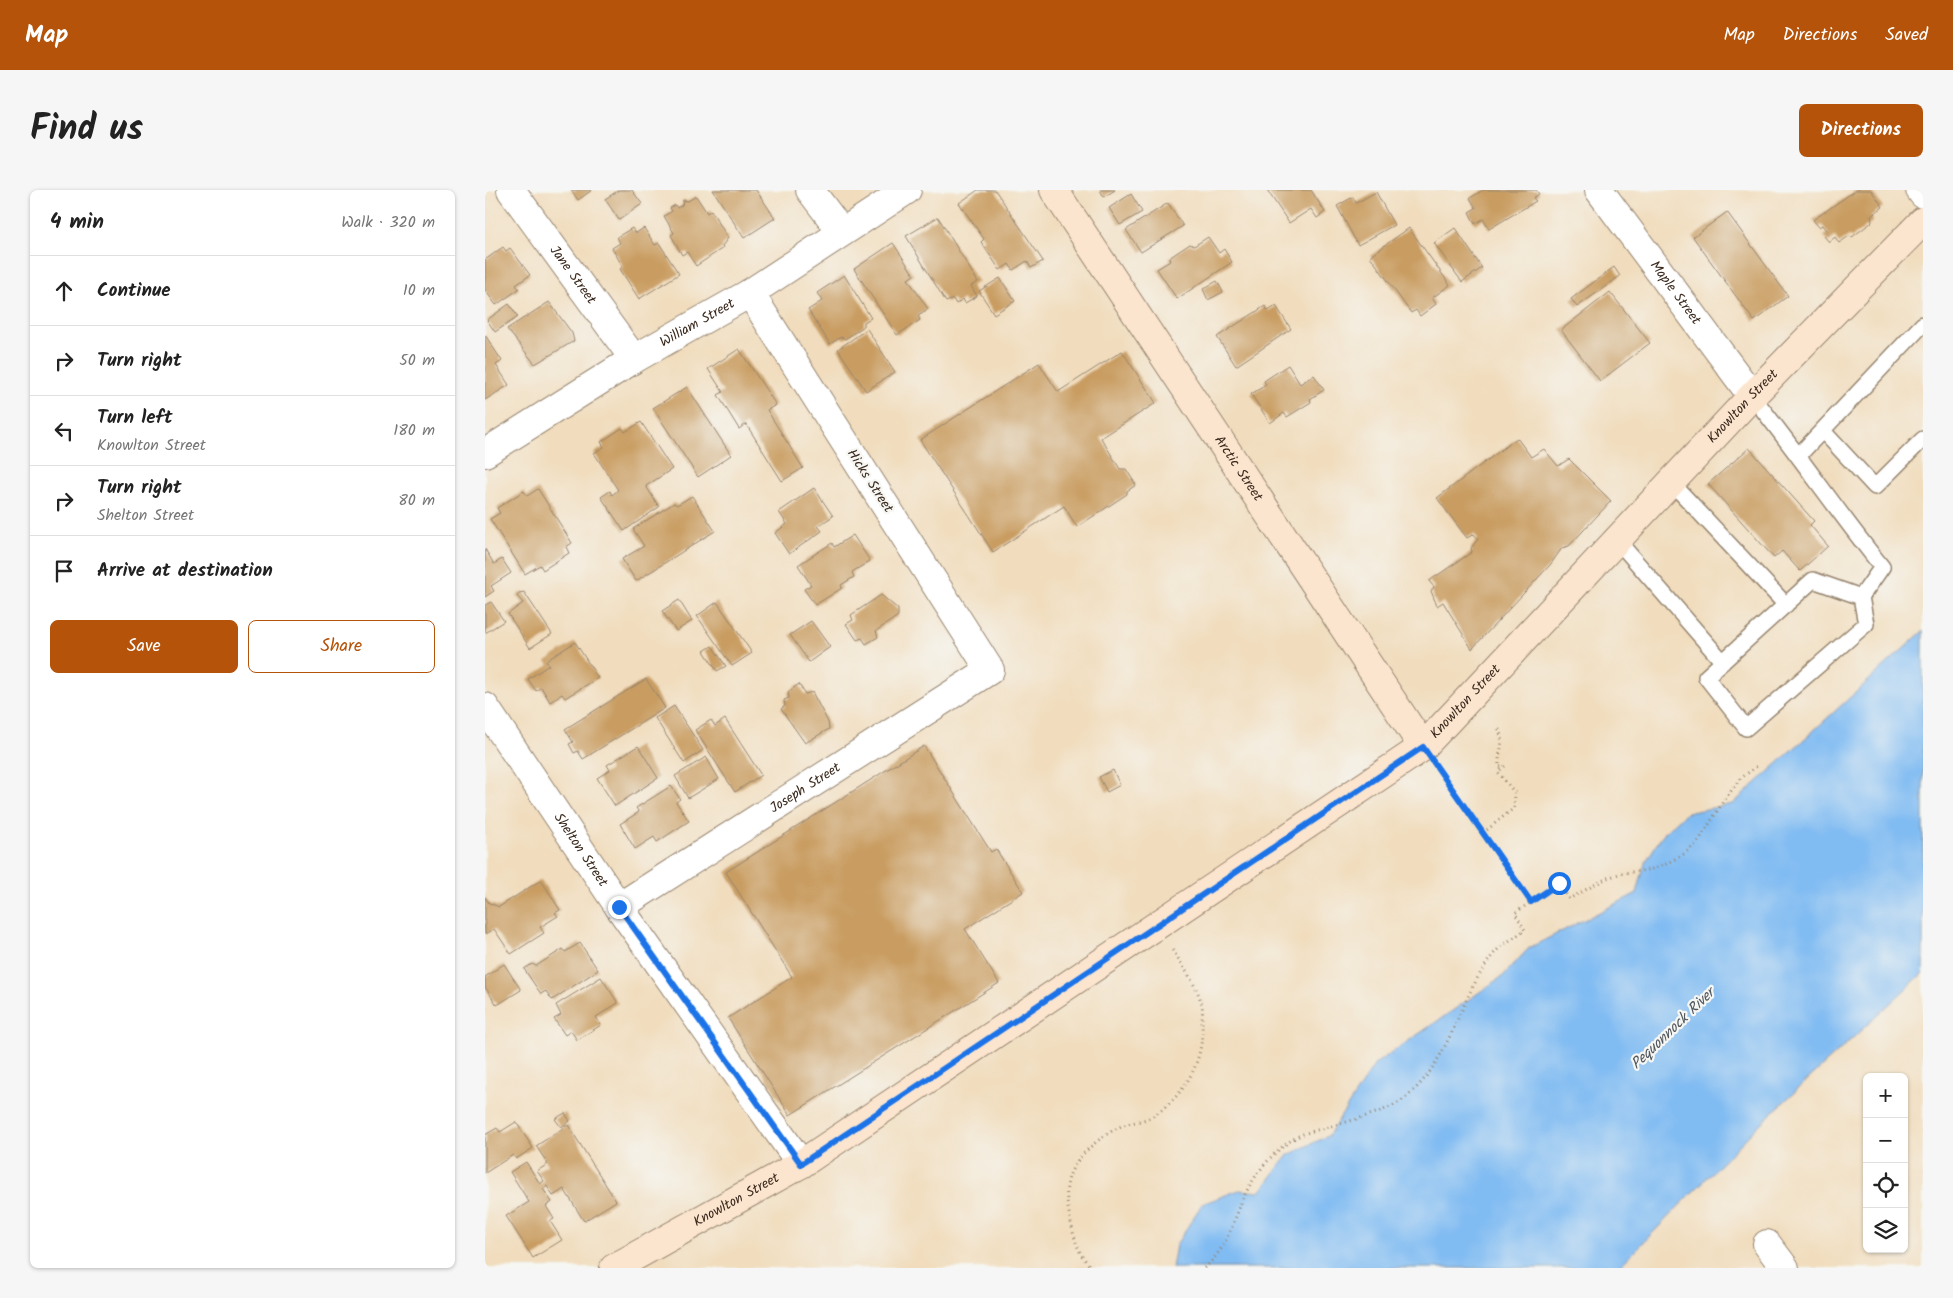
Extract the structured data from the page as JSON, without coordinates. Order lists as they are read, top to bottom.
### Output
{
  "streets": {
    "main road": ["Knowlton Street", "Arctic Street"],
    "street": [
      "Jane Street",
      "Maple Street",
      "William Street",
      "Hicks Street",
      "Joseph Street",
      "Shelton Street"
    ]
  },
  "crossings": [
    ["Jane Street", "William Street"],
    ["Maple Street", "Knowlton Street"],
    ["William Street", "Hicks Street"],
    ["Knowlton Street", "Arctic Street"],
    ["Knowlton Street", "Shelton Street"],
    ["Hicks Street", "Joseph Street"],
    ["Joseph Street", "Shelton Street"]
  ],
  "water": ["Pequonnock River"],
  "page": {
    "header": "Map",
    "nav": ["Map", "Directions", "Saved"],
    "title": "Find us",
    "buttons": [
      "Directions",
      ["Save", "Share"]
    ],
    "heading": ["4 min", "Walk · 320 m"],
    "list": [
      ["Continue", "10 m"],
      ["Turn right", "50 m"],
      ["Turn left", "Knowlton Street", "180 m"],
      ["Turn right", "Shelton Street", "80 m"],
      "Arrive at destination"
    ],
    "map_buttons": ["+", "−"]
  }
}
